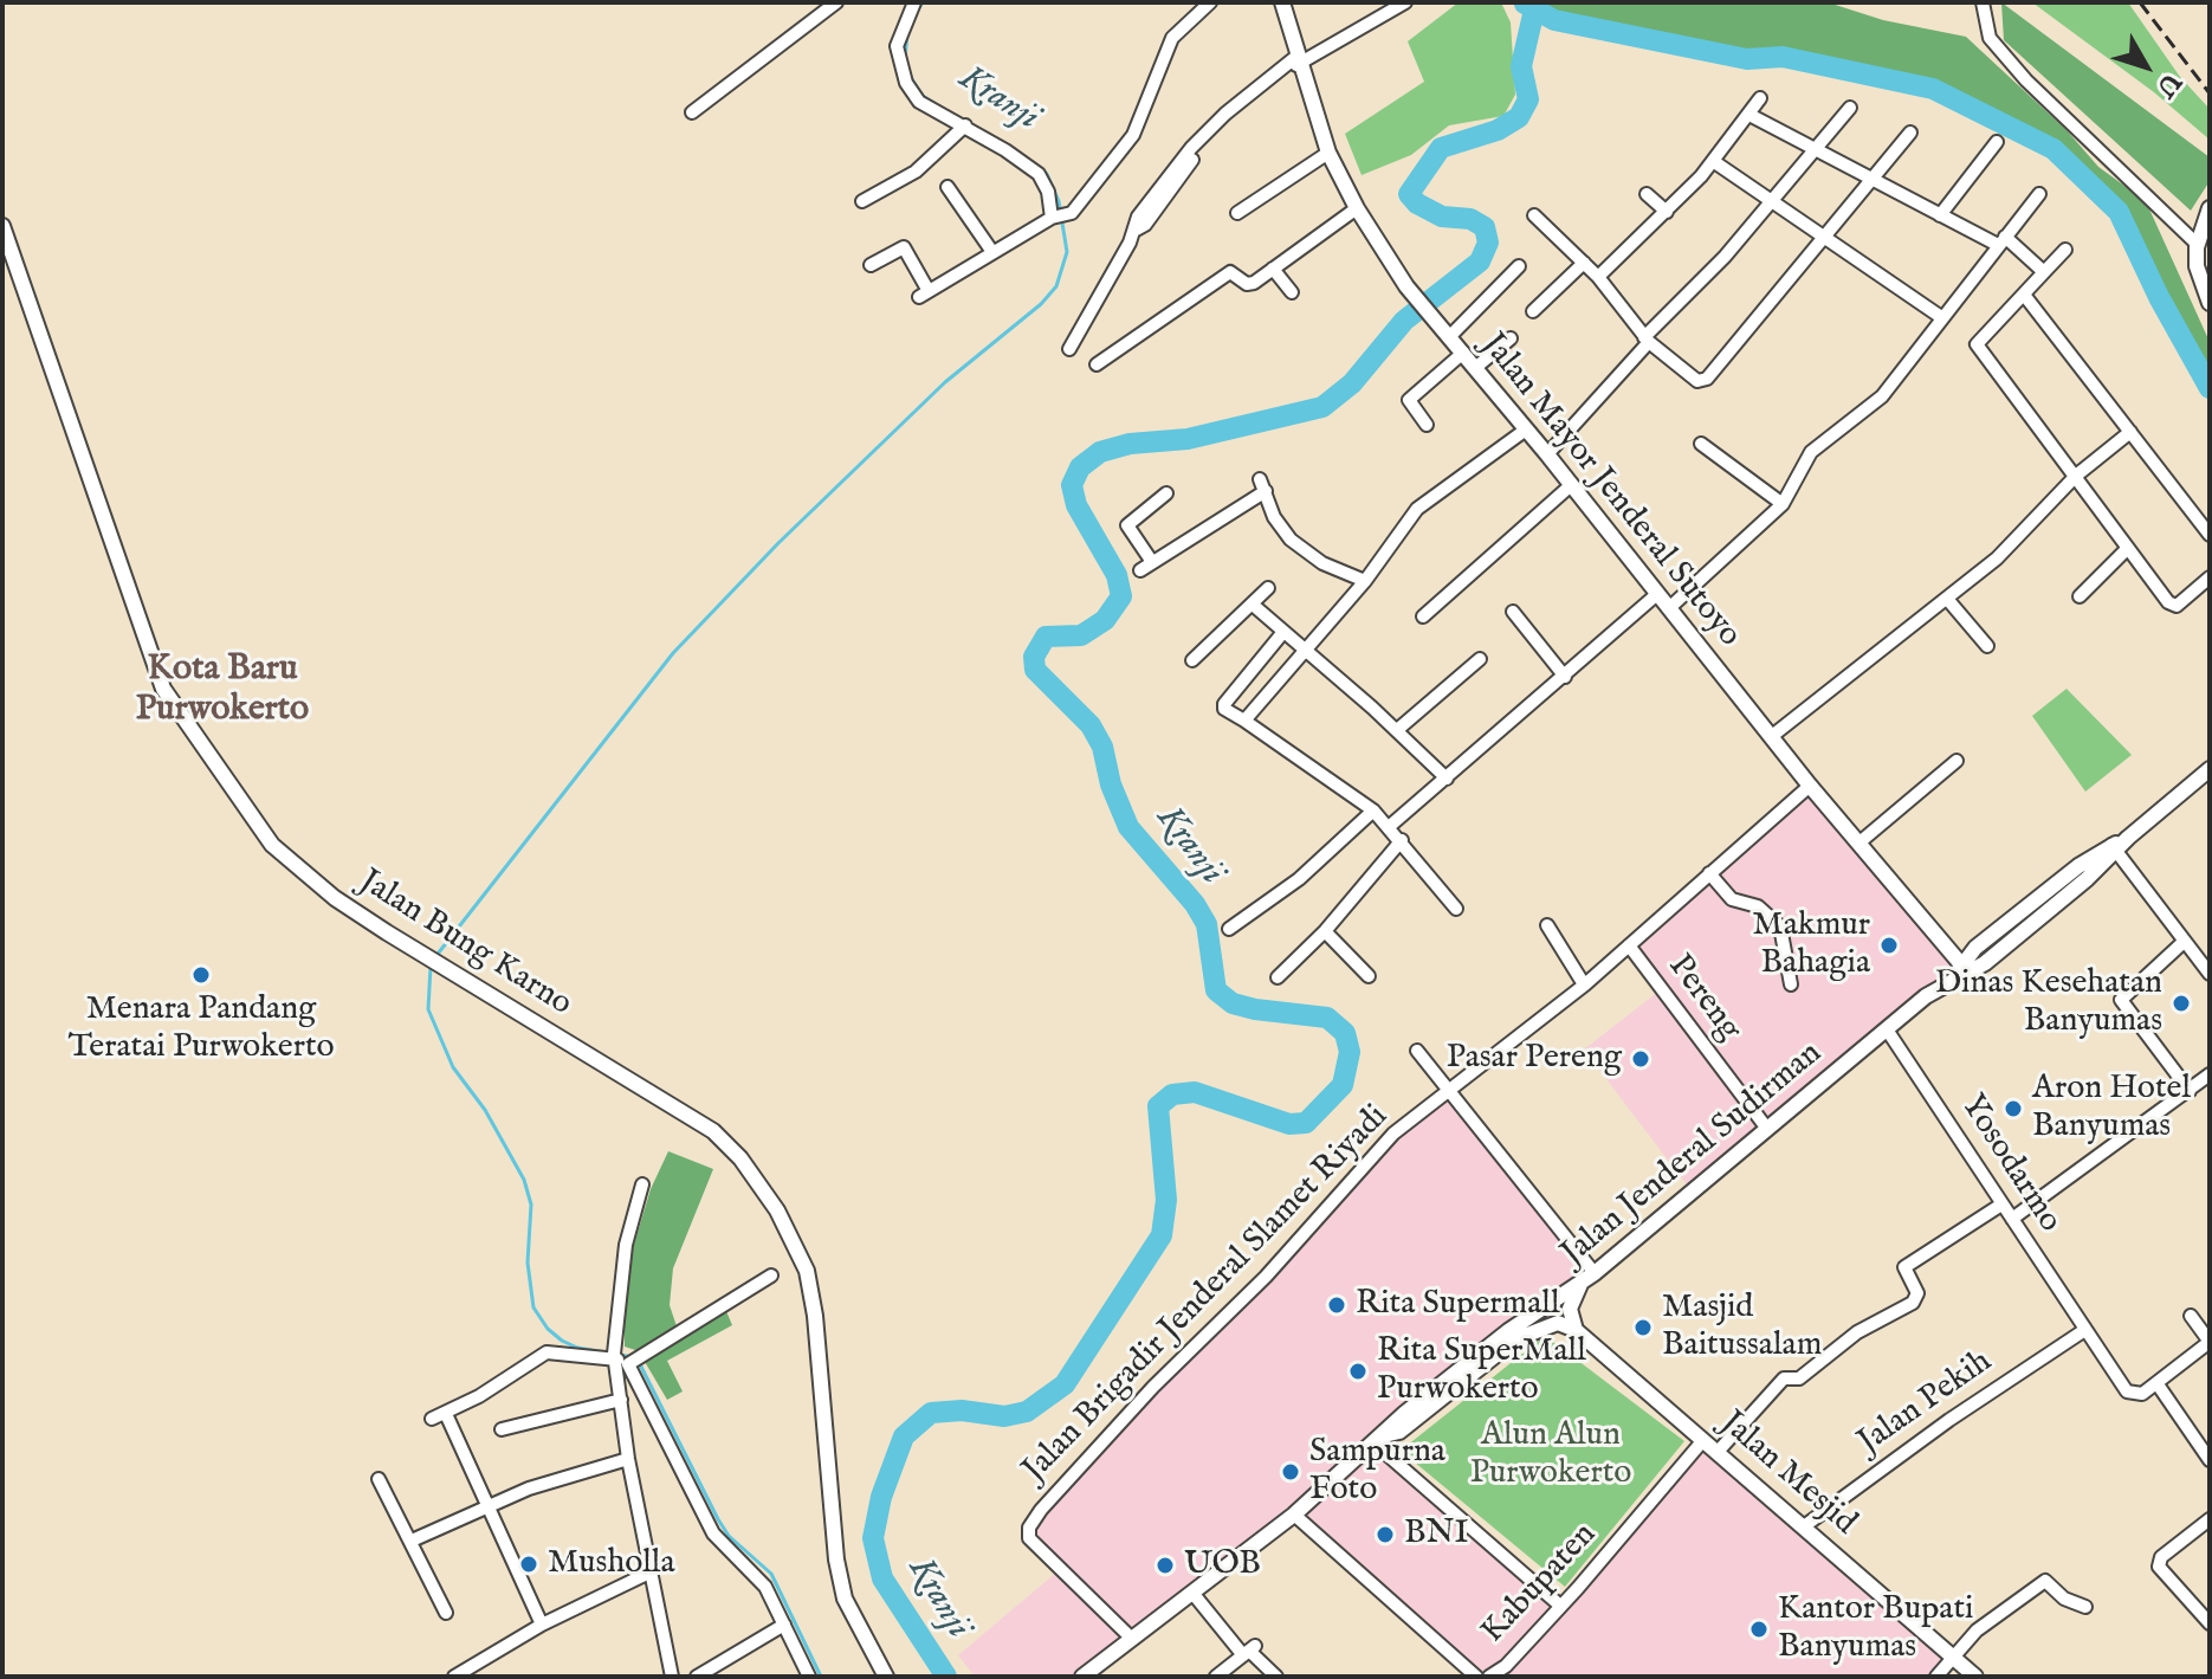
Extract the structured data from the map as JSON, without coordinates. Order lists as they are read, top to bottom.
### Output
{
  "streets": {
    "main road": [
      "Jalan Mayor Jenderal Sutoyo",
      "Jalan Bung Karno",
      "Jalan Jenderal Sudirman",
      "Jalan Mesjid"
    ],
    "street": [
      "Pereng",
      "Yosodarmo",
      "Jalan Brigadir Jenderal Slamet Riyadi",
      "Jalan Pekih",
      "Kabupaten"
    ]
  },
  "crossings": [
    ["Jalan Mayor Jenderal Sutoyo", "Jalan Jenderal Sudirman"],
    ["Jalan Mayor Jenderal Sutoyo", "Jalan Brigadir Jenderal Slamet Riyadi"],
    ["Pereng", "Jalan Jenderal Sudirman"],
    ["Pereng", "Jalan Brigadir Jenderal Slamet Riyadi"],
    ["Jalan Jenderal Sudirman", "Yosodarmo"],
    ["Jalan Jenderal Sudirman", "Jalan Mesjid"],
    ["Yosodarmo", "Jalan Pekih"],
    ["Jalan Pekih", "Jalan Mesjid"],
    ["Jalan Mesjid", "Kabupaten"]
  ],
  "districts": ["Kota Baru Purwokerto"],
  "water": ["Kranji"],
  "parks": ["Alun Alun Purwokerto"],
  "places": [
    "Makmur Bahagia",
    "Menara Pandang Teratai Purwokerto",
    "Dinas Kesehatan Banyumas",
    "Pasar Pereng",
    "Aron Hotel Banyumas",
    "Rita Supermall",
    "Masjid Baitussalam",
    "Rita SuperMall Purwokerto",
    "Sampurna Foto",
    "BNI",
    "Musholla",
    "UOB",
    "Kantor Bupati Banyumas"
  ],
  "north": "bottom right"
}
